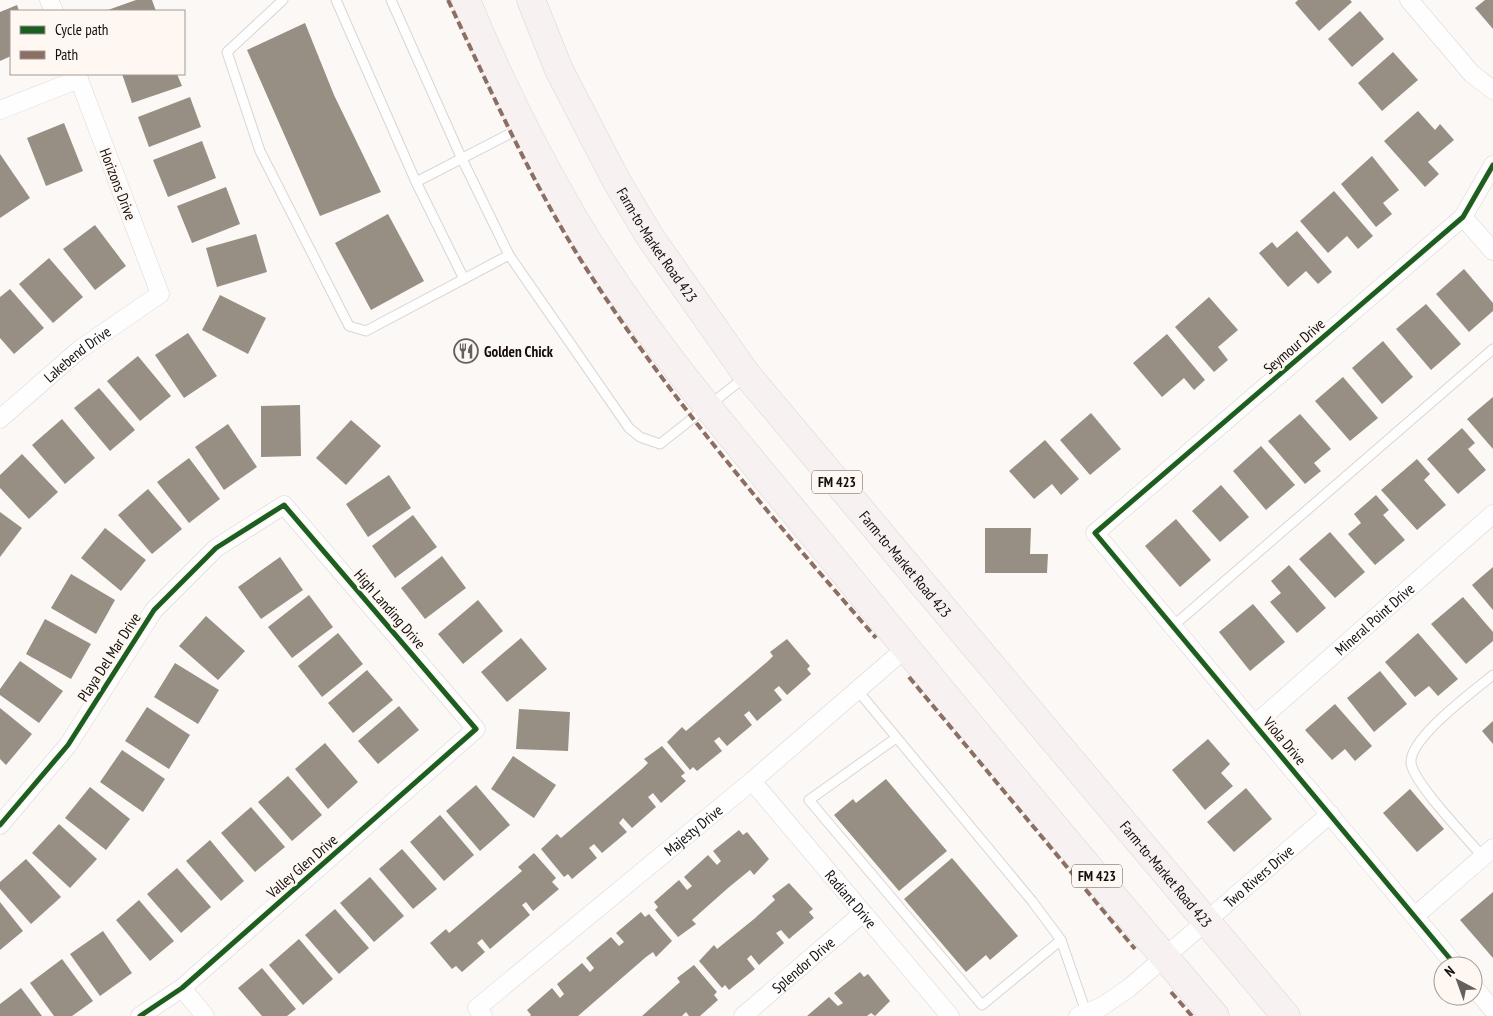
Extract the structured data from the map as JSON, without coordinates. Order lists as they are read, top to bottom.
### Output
{
  "streets": {
    "main road": ["Farm-to-Market Road 423", "FM 423"],
    "street": [
      "Horizons Drive",
      "Seymour Drive",
      "Lakebend Drive",
      "High Landing Drive",
      "Mineral Point Drive",
      "Playa Del Mar Drive",
      "Viola Drive",
      "Majesty Drive",
      "Valley Glen Drive",
      "Two Rivers Drive",
      "Radiant Drive",
      "Splendor Drive"
    ]
  },
  "crossings": [
    ["Horizons Drive", "Lakebend Drive"],
    ["Farm-to-Market Road 423", "Two Rivers Drive"],
    ["Seymour Drive", "Viola Drive"],
    ["FM 423", "Majesty Drive"],
    ["FM 423", "Two Rivers Drive"],
    ["High Landing Drive", "Playa Del Mar Drive"],
    ["High Landing Drive", "Valley Glen Drive"],
    ["Mineral Point Drive", "Viola Drive"],
    ["Viola Drive", "Two Rivers Drive"],
    ["Majesty Drive", "Radiant Drive"],
    ["Radiant Drive", "Splendor Drive"]
  ],
  "places": {
    "restaurant": ["Golden Chick"]
  },
  "legend": ["Cycle path", "Path"],
  "north": "top left"
}
